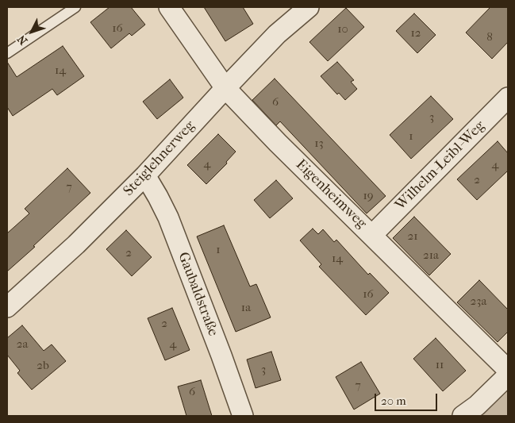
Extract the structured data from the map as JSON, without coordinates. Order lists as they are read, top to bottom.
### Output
{
  "streets": {
    "street": [
      "Steiglehnerweg",
      "Wilhelm-Leibl-Weg",
      "Eigenheimweg",
      "Gaubaldstraße"
    ]
  },
  "crossings": [
    ["Steiglehnerweg", "Eigenheimweg"],
    ["Steiglehnerweg", "Gaubaldstraße"],
    ["Wilhelm-Leibl-Weg", "Eigenheimweg"]
  ],
  "house_numbers": [
    "16",
    "10",
    "12",
    "8",
    "14",
    "6",
    "3",
    "1",
    "13",
    "4",
    "4",
    "2",
    "7",
    "19",
    "21",
    "1",
    "2",
    "21a",
    "14",
    "16",
    "23a",
    "1a",
    "2",
    "2a",
    "4",
    "11",
    "2b",
    "3",
    "7",
    "6"
  ],
  "scale_bar": "20 m",
  "north": "bottom left"
}
